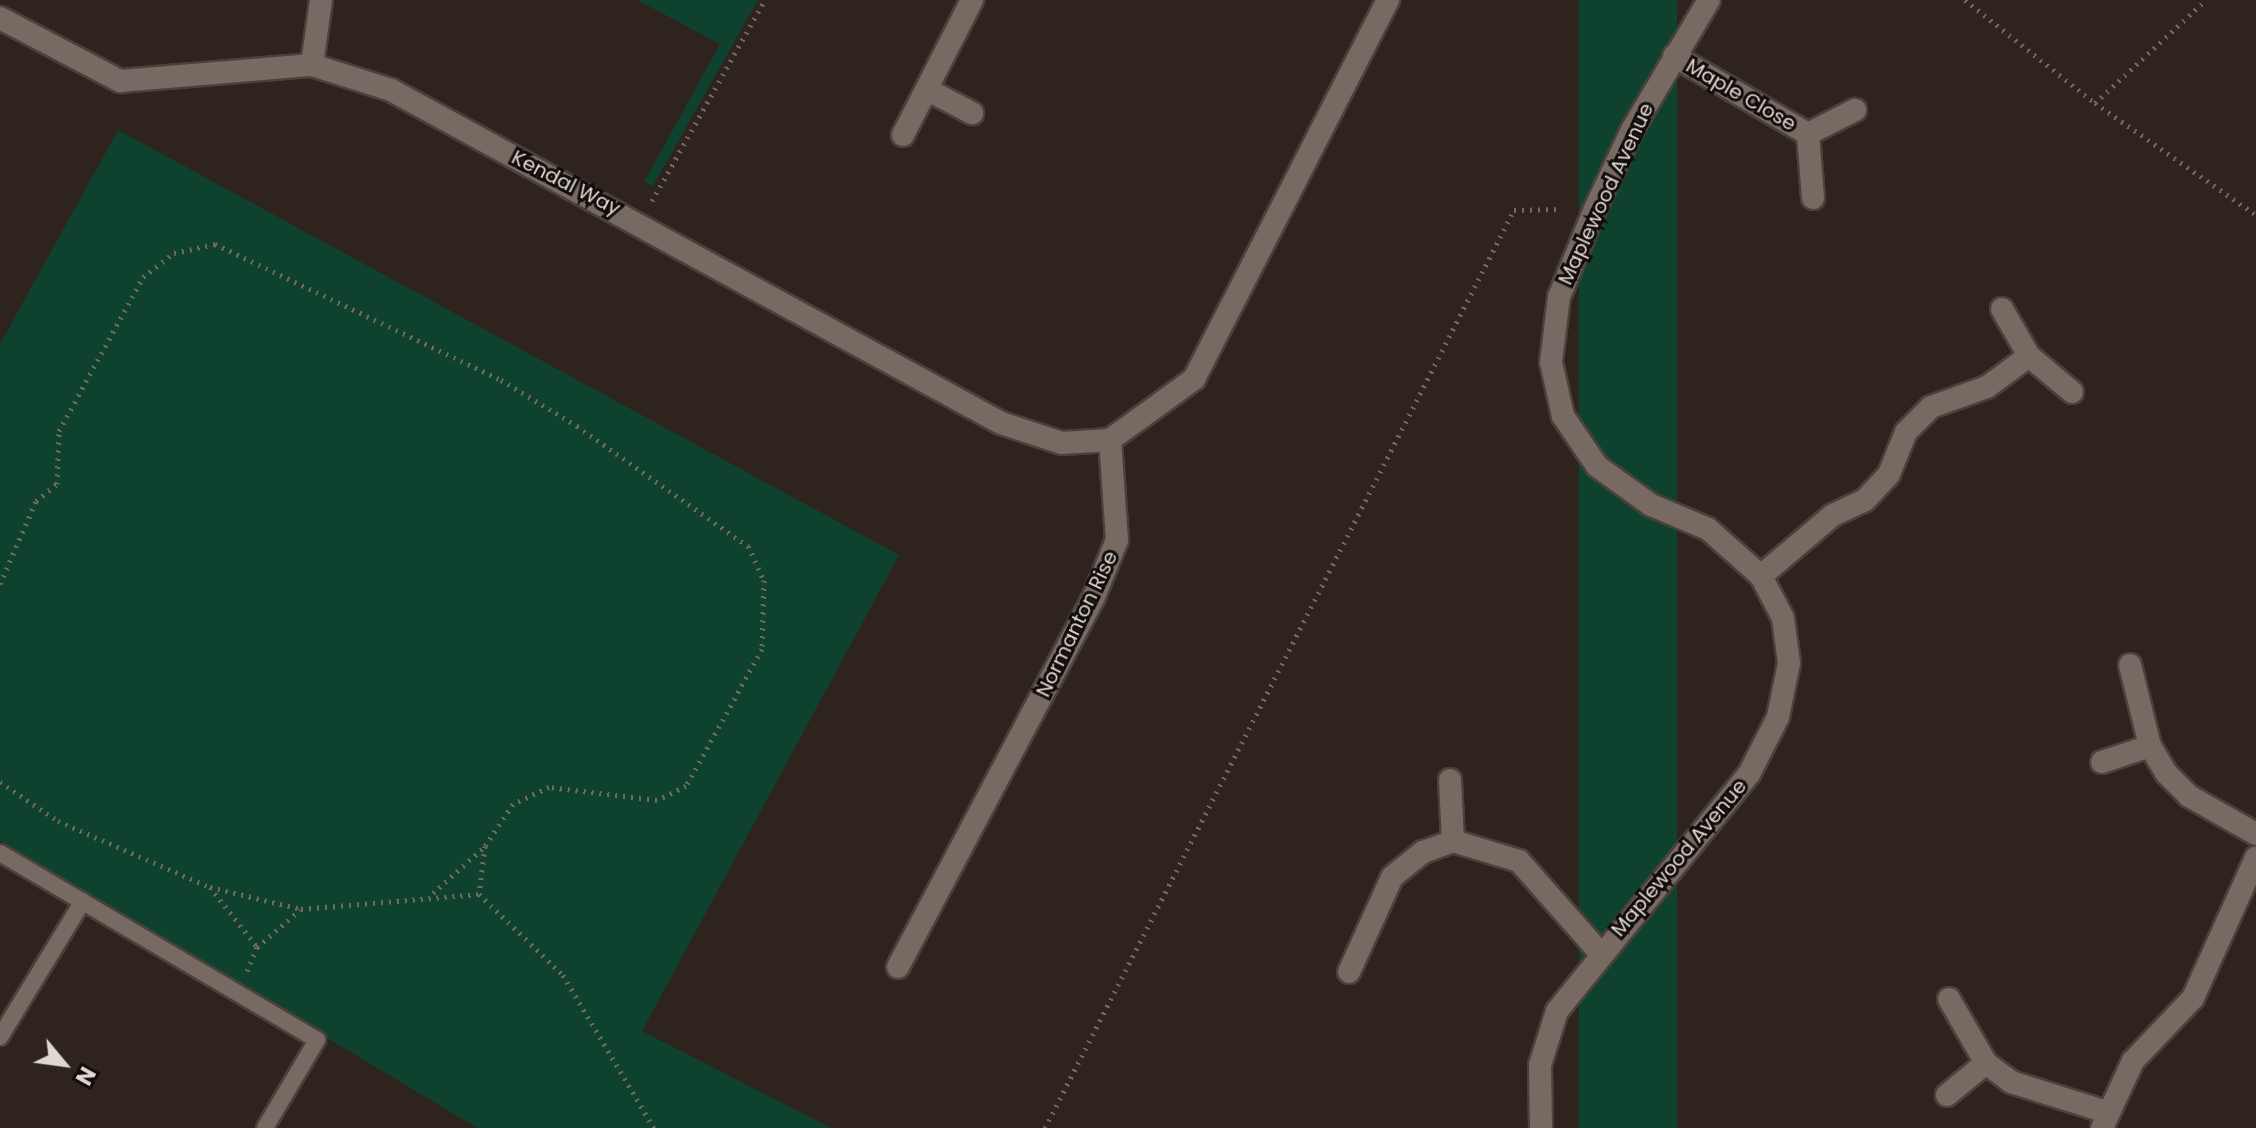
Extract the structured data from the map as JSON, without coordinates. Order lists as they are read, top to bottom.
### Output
{
  "streets": {
    "street": [
      "Maple Close",
      "Kendal Way",
      "Maplewood Avenue",
      "Normanton Rise"
    ]
  },
  "crossings": [
    ["Maple Close", "Maplewood Avenue"],
    ["Kendal Way", "Normanton Rise"]
  ],
  "north": "bottom right"
}
